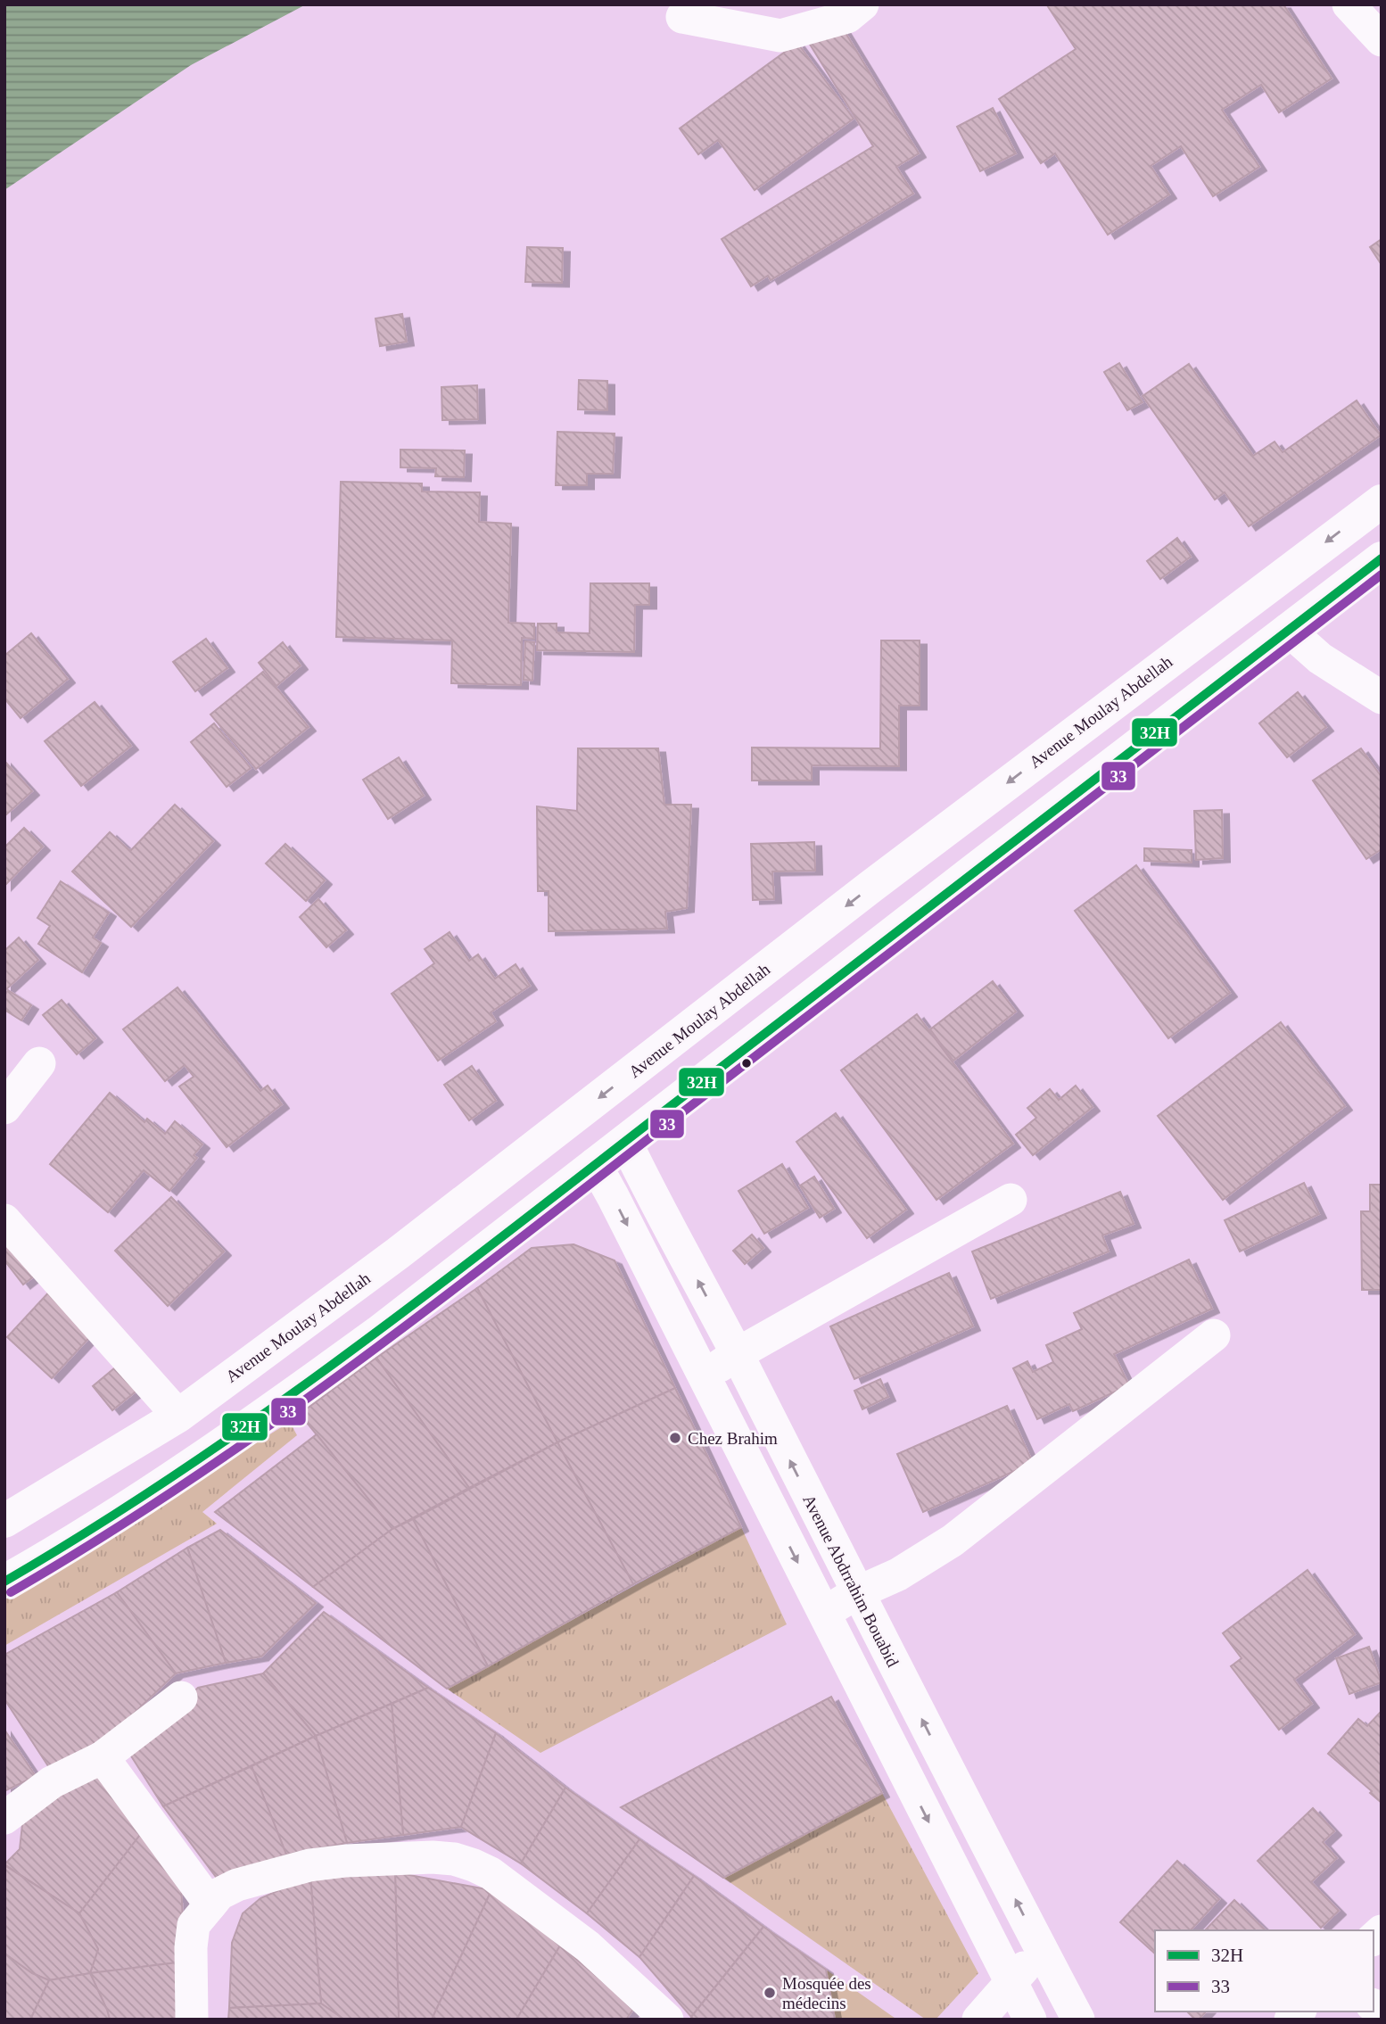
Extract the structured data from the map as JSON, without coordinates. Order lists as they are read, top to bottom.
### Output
{
  "streets": {
    "main road": ["Avenue Moulay Abdellah"],
    "street": ["Avenue Abdrrahim Bouabid"]
  },
  "places": ["Chez Brahim", "Mosquée des médecins"],
  "lines": ["transit line 32H", "transit line 33"],
  "legend": ["32H", "33"]
}
